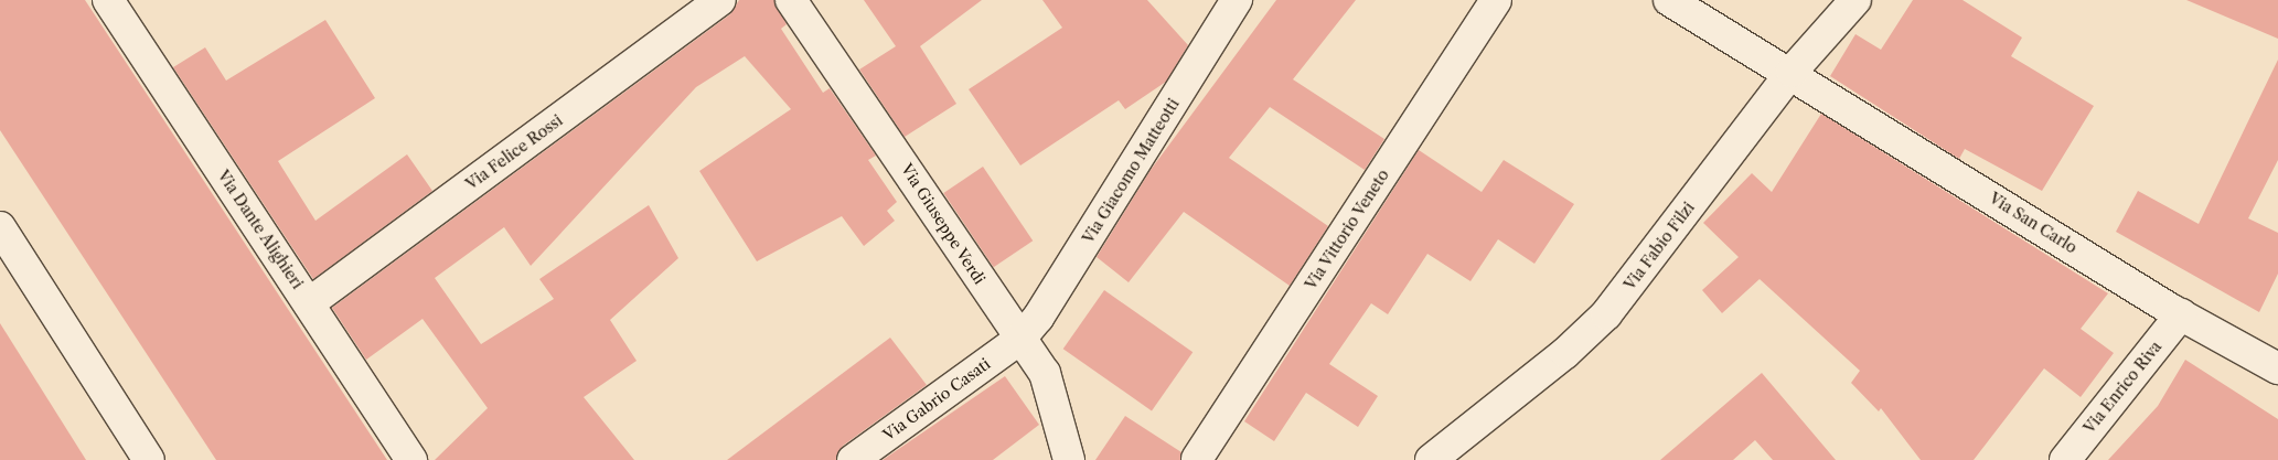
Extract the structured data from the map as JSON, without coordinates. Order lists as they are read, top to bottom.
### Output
{
  "streets": {
    "street": [
      "Via Felice Rossi",
      "Via Giacomo Matteotti",
      "Via San Carlo",
      "Via Giuseppe Verdi",
      "Via Dante Alighieri",
      "Via Vittorio Veneto",
      "Via Fabio Filzi",
      "Via Enrico Riva",
      "Via Gabrio Casati"
    ]
  },
  "crossings": [
    ["Via Felice Rossi", "Via Dante Alighieri"],
    ["Via Giacomo Matteotti", "Via Giuseppe Verdi"],
    ["Via Giacomo Matteotti", "Via Gabrio Casati"],
    ["Via San Carlo", "Via Fabio Filzi"],
    ["Via San Carlo", "Via Enrico Riva"],
    ["Via Giuseppe Verdi", "Via Gabrio Casati"]
  ]
}
